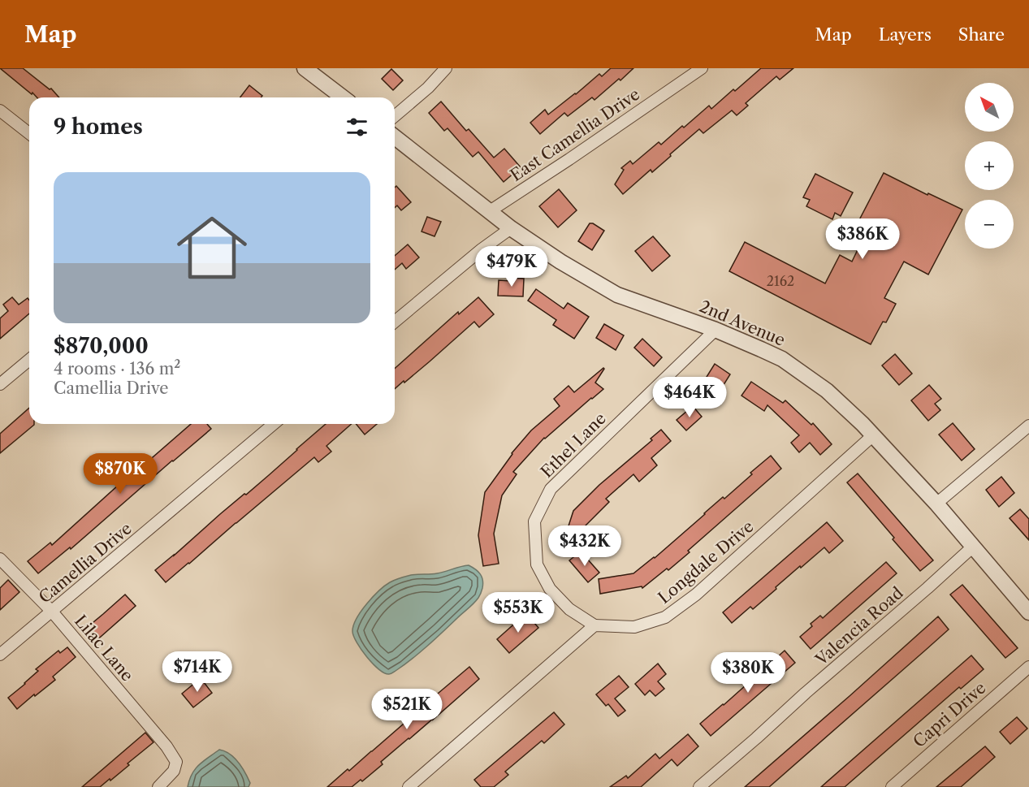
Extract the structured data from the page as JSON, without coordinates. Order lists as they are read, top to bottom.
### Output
{
  "streets": {
    "street": [
      "East Camellia Drive",
      "2nd Avenue",
      "Ethel Lane",
      "Longdale Drive",
      "Camellia Drive",
      "Valencia Road",
      "Lilac Lane",
      "Capri Drive"
    ]
  },
  "crossings": [
    ["East Camellia Drive", "2nd Avenue"],
    ["2nd Avenue", "Ethel Lane"],
    ["2nd Avenue", "Longdale Drive"],
    ["2nd Avenue", "Valencia Road"],
    ["Ethel Lane", "Longdale Drive"],
    ["Camellia Drive", "Lilac Lane"]
  ],
  "house_numbers": ["2162"],
  "north": "top left",
  "page": {
    "header": "Map",
    "nav": ["Map", "Layers", "Share"],
    "map_buttons": ["+", "−"],
    "heading": "9 homes",
    "list": [
      {
        "name": "$870,000",
        "note": "4 rooms · 136 m² · Camellia Drive"
      }
    ],
    "price": [
      "$386K",
      "$479K",
      "$464K",
      "$870K",
      "$432K",
      "$553K",
      "$714K",
      "$380K",
      "$521K"
    ]
  }
}
